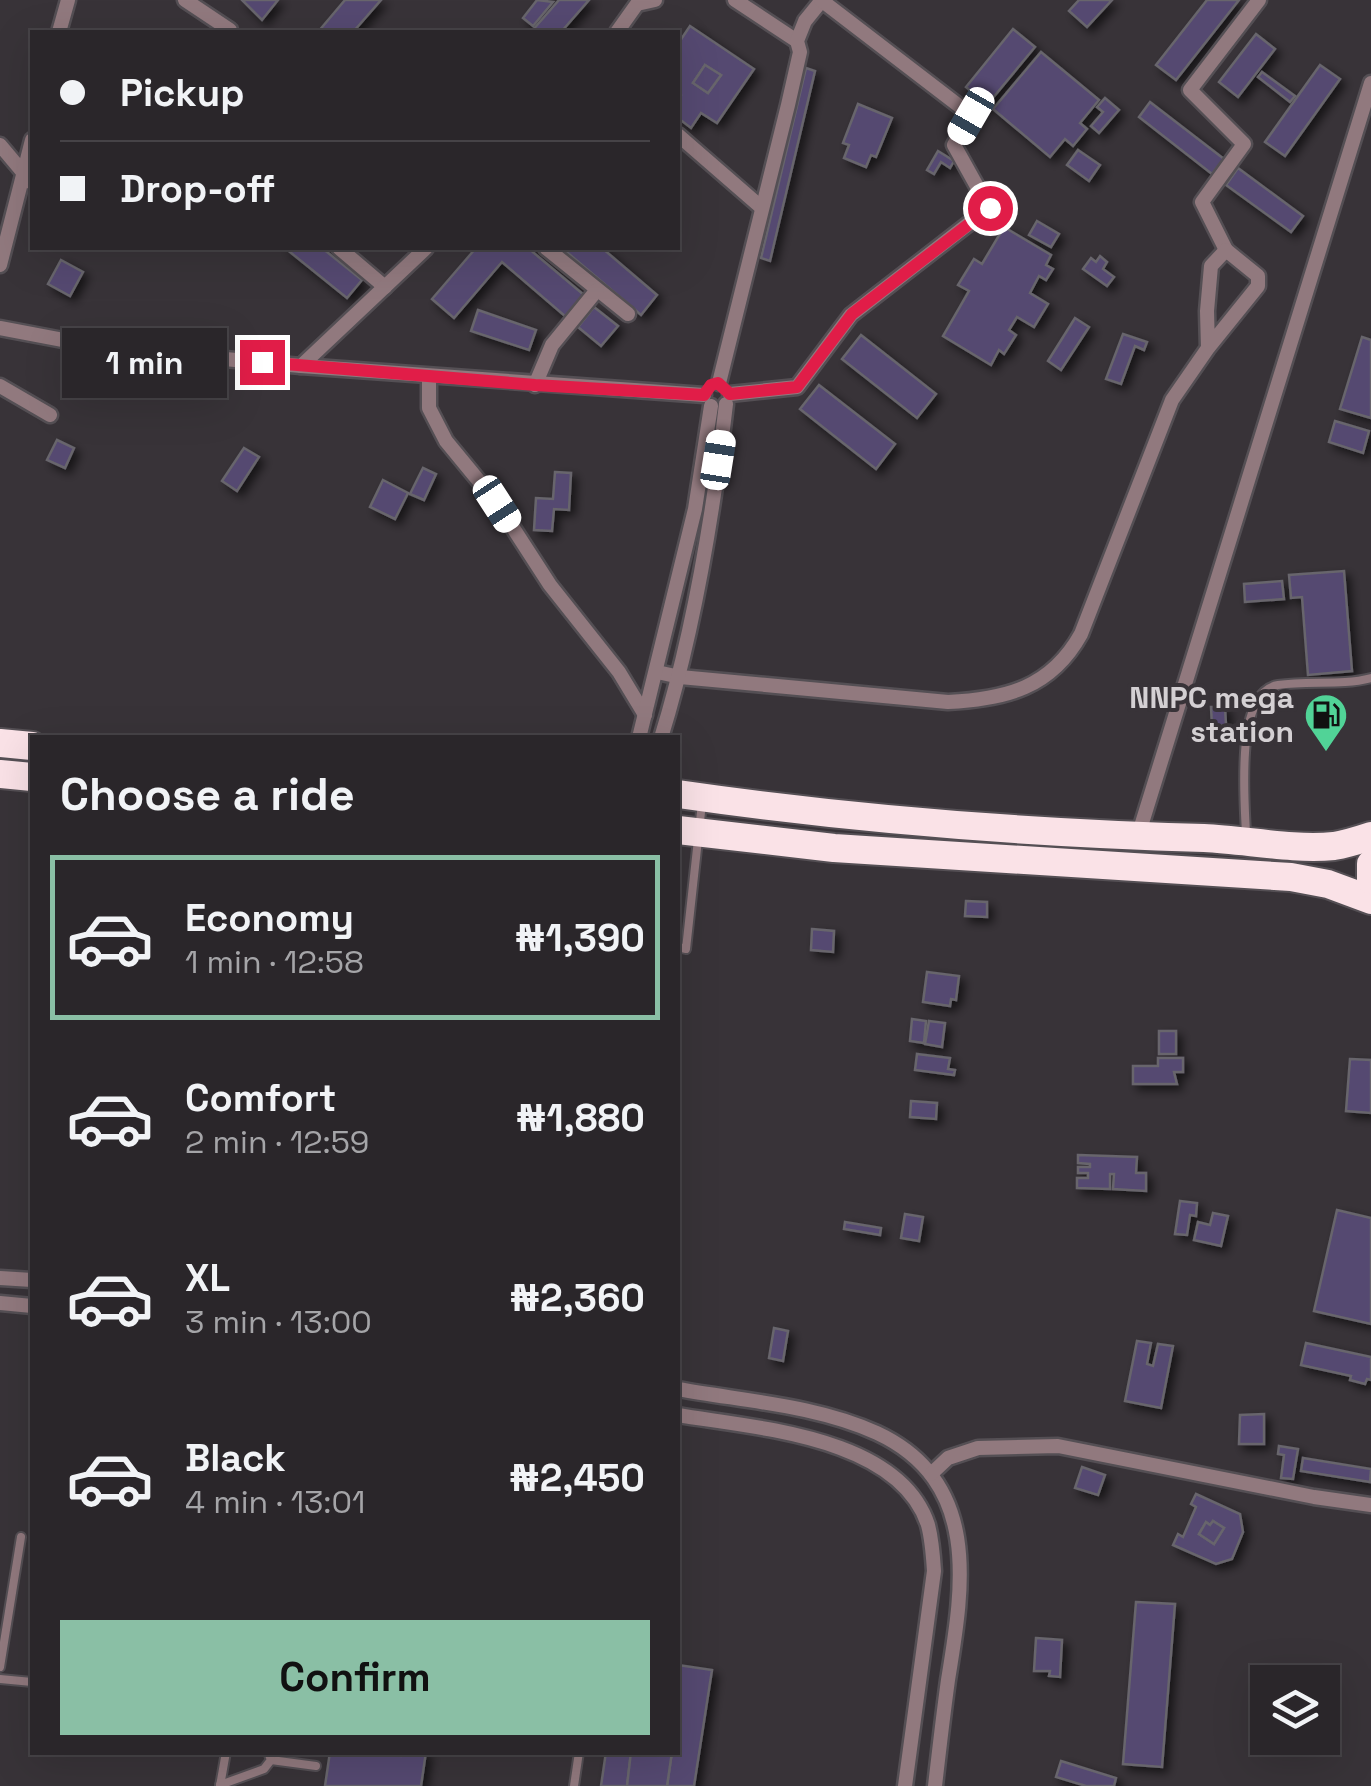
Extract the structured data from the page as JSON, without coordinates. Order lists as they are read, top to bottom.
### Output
{
  "places": {
    "fuel station": ["NNPC mega station"]
  },
  "page": {
    "banner": ["Pickup", "Drop-off"],
    "bubble": "1 min",
    "heading": "Choose a ride",
    "list": [
      {
        "name": "Economy",
        "note": "1 min · 12:58",
        "value": "₦1,390"
      },
      {
        "name": "Comfort",
        "note": "2 min · 12:59",
        "value": "₦1,880"
      },
      {
        "name": "XL",
        "note": "3 min · 13:00",
        "value": "₦2,360"
      },
      {
        "name": "Black",
        "note": "4 min · 13:01",
        "value": "₦2,450"
      }
    ],
    "buttons": "Confirm"
  }
}
